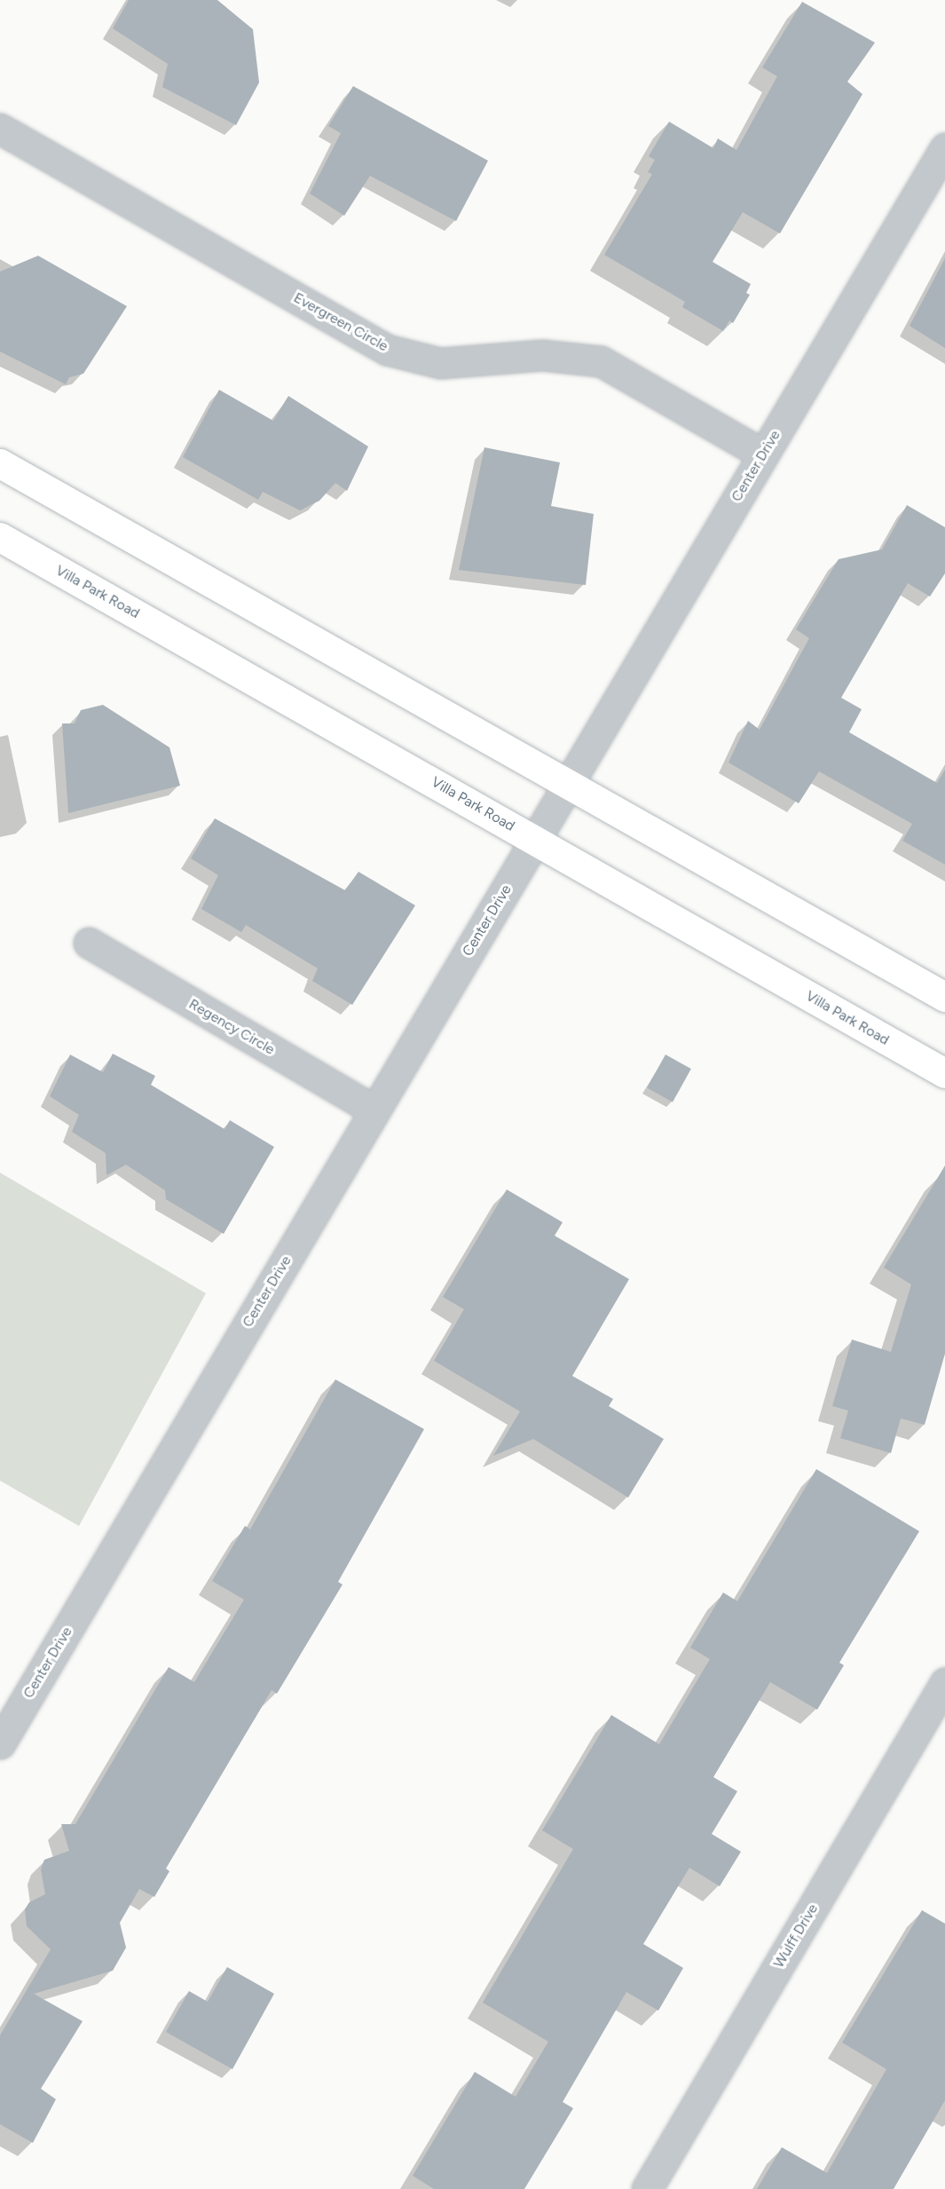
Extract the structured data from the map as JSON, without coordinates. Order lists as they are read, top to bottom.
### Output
{
  "streets": {
    "main road": ["Villa Park Road"],
    "street": [
      "Evergreen Circle",
      "Center Drive",
      "Regency Circle",
      "Wulff Drive"
    ]
  },
  "crossings": [
    ["Evergreen Circle", "Center Drive"],
    ["Center Drive", "Villa Park Road"],
    ["Center Drive", "Regency Circle"]
  ]
}
